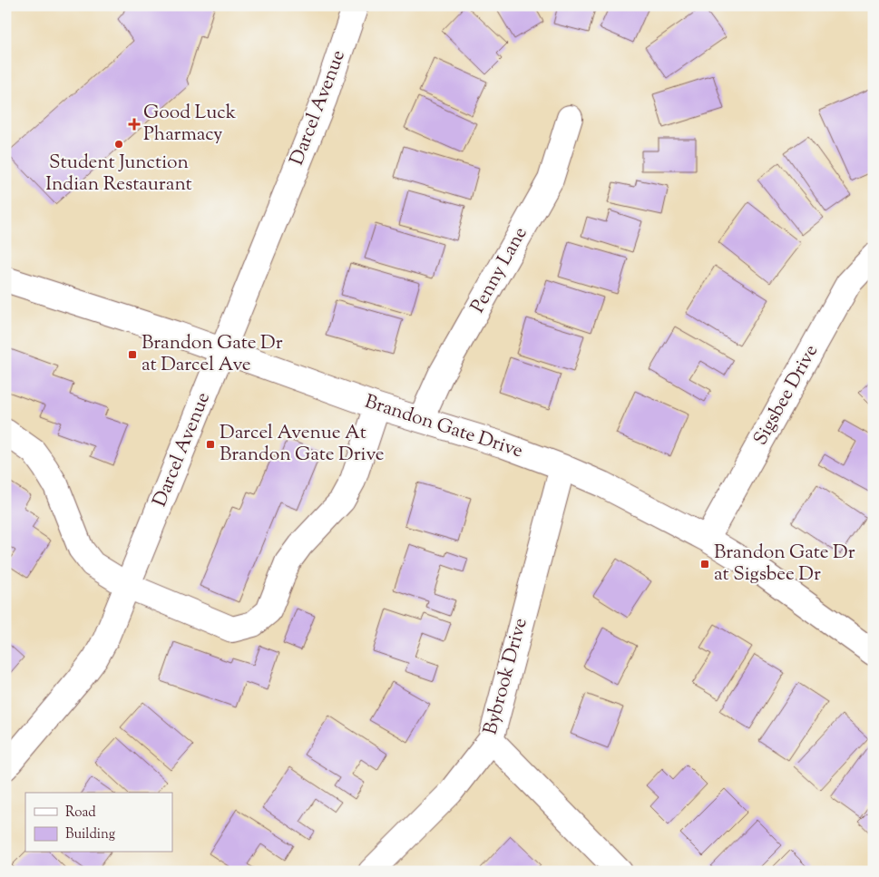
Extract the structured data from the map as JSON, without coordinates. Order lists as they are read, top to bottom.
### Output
{
  "streets": {
    "street": [
      "Darcel Avenue",
      "Penny Lane",
      "Sigsbee Drive",
      "Brandon Gate Drive",
      "Bybrook Drive"
    ]
  },
  "crossings": [
    ["Darcel Avenue", "Brandon Gate Drive"],
    ["Penny Lane", "Brandon Gate Drive"],
    ["Sigsbee Drive", "Brandon Gate Drive"],
    ["Brandon Gate Drive", "Bybrook Drive"]
  ],
  "places": {
    "health": ["Good Luck Pharmacy"],
    "other": ["Student Junction Indian Restaurant"],
    "transit": ["Brandon Gate Dr at Darcel Ave", "Darcel Avenue At Brandon Gate Drive", "Brandon Gate Dr at Sigsbee Dr"]
  },
  "legend": ["Road", "Building"]
}
